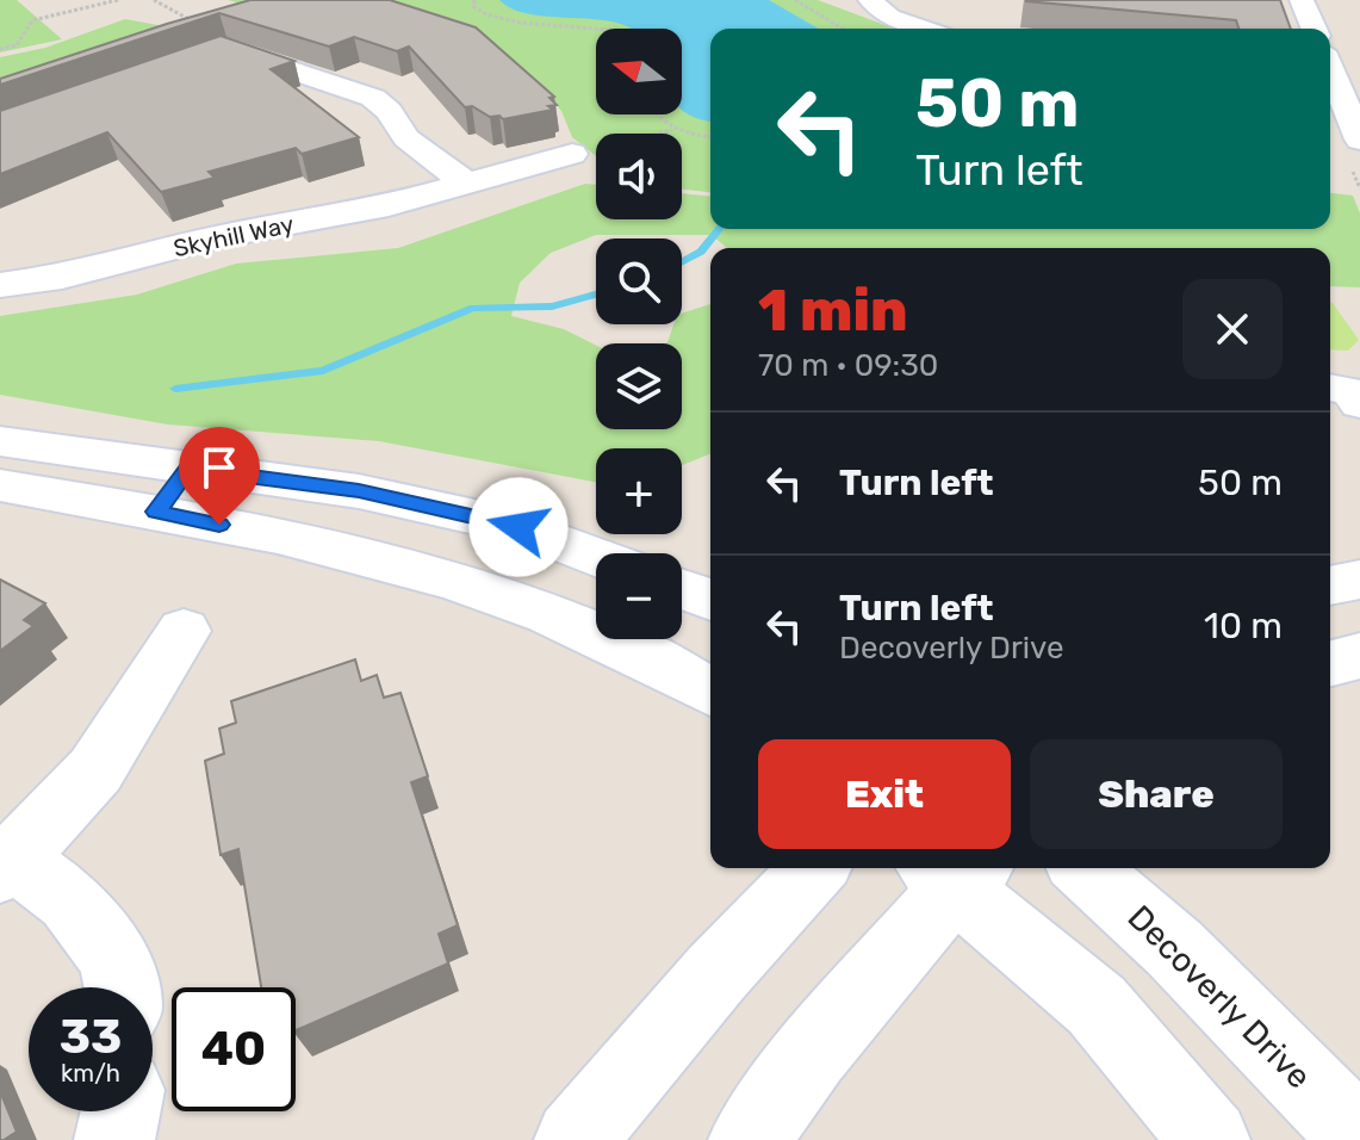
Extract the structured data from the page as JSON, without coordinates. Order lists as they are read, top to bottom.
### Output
{
  "streets": {
    "street": ["Skyhill Way", "Decoverly Drive"]
  },
  "north": "left",
  "page": {
    "map_buttons": ["+", "−"],
    "turn": ["50 m", "Turn left"],
    "heading": ["1 min", "70 m · 09:30"],
    "list": [
      {
        "name": "Turn left",
        "value": "50 m"
      },
      {
        "name": "Turn left",
        "note": "Decoverly Drive",
        "value": "10 m"
      }
    ],
    "buttons": ["Exit", "Share"],
    "speed": "33 km/h",
    "limit": "40"
  }
}
